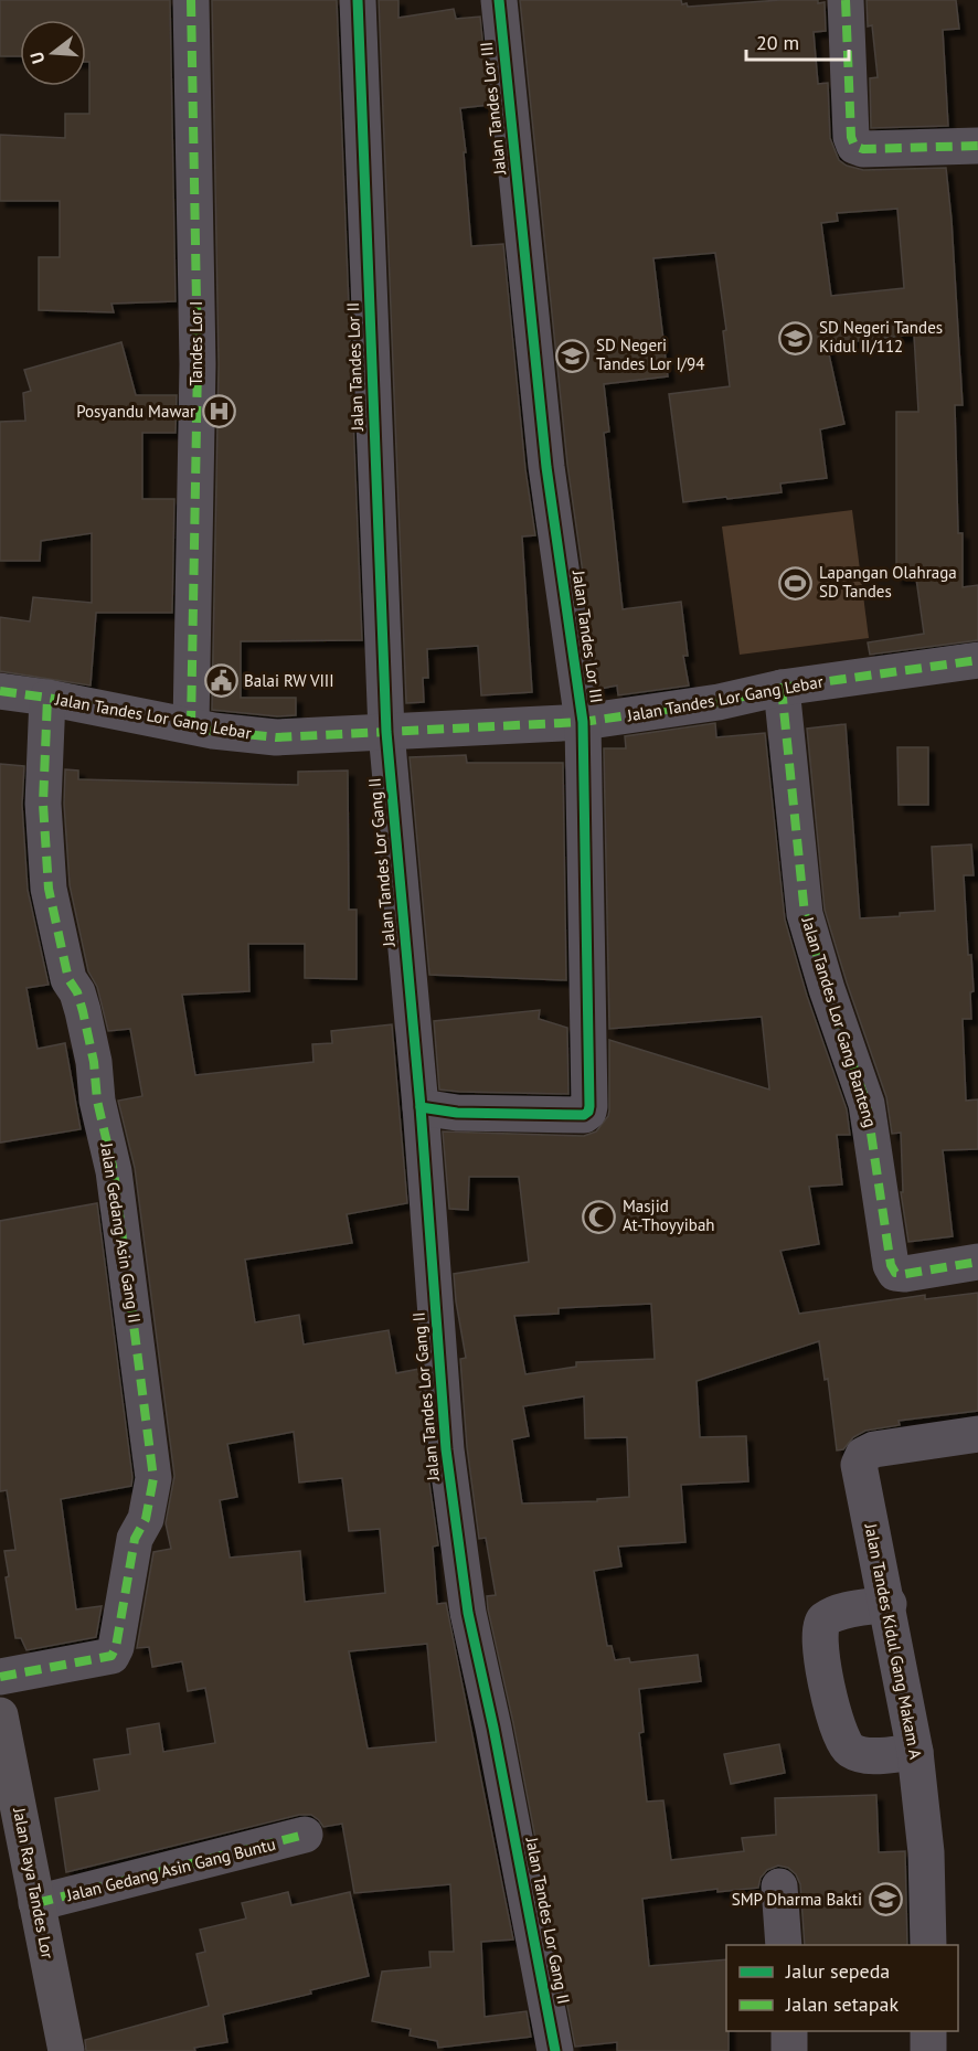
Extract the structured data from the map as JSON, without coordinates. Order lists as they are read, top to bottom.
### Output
{
  "streets": {
    "main road": ["Jalan Raya Tandes Lor"],
    "street": [
      "Jalan Tandes Lor III",
      "Tandes Lor I",
      "Jalan Tandes Lor II",
      "Jalan Tandes Lor Gang Lebar",
      "Jalan Tandes Lor Gang II",
      "Jalan Tandes Lor Gang Banteng",
      "Jalan Gedang Asin Gang II",
      "Jalan Tandes Kidul Gang Makam A",
      "Jalan Gedang Asin Gang Buntu"
    ]
  },
  "crossings": [
    ["Jalan Tandes Lor III", "Jalan Tandes Lor Gang Lebar"],
    ["Jalan Tandes Lor III", "Jalan Tandes Lor Gang II"],
    ["Tandes Lor I", "Jalan Tandes Lor Gang Lebar"],
    ["Jalan Tandes Lor II", "Jalan Tandes Lor Gang Lebar"],
    ["Jalan Tandes Lor II", "Jalan Tandes Lor Gang II"],
    ["Jalan Tandes Lor Gang Lebar", "Jalan Tandes Lor Gang II"],
    ["Jalan Tandes Lor Gang Lebar", "Jalan Tandes Lor Gang Banteng"],
    ["Jalan Tandes Lor Gang Lebar", "Jalan Gedang Asin Gang II"],
    ["Jalan Gedang Asin Gang Buntu", "Jalan Raya Tandes Lor"]
  ],
  "places": {
    "school or university": ["SD Negeri Tandes Kidul II/112", "SD Negeri Tandes Lor I/94", "SMP Dharma Bakti"],
    "hospital": ["Posyandu Mawar"],
    "sports": ["Lapangan Olahraga SD Tandes"],
    "public building": ["Balai RW VIII"],
    "mosque": ["Masjid At-Thoyyibah"]
  },
  "legend": ["Jalur sepeda", "Jalan setapak"],
  "scale_bar": "20 m",
  "north": "left"
}
